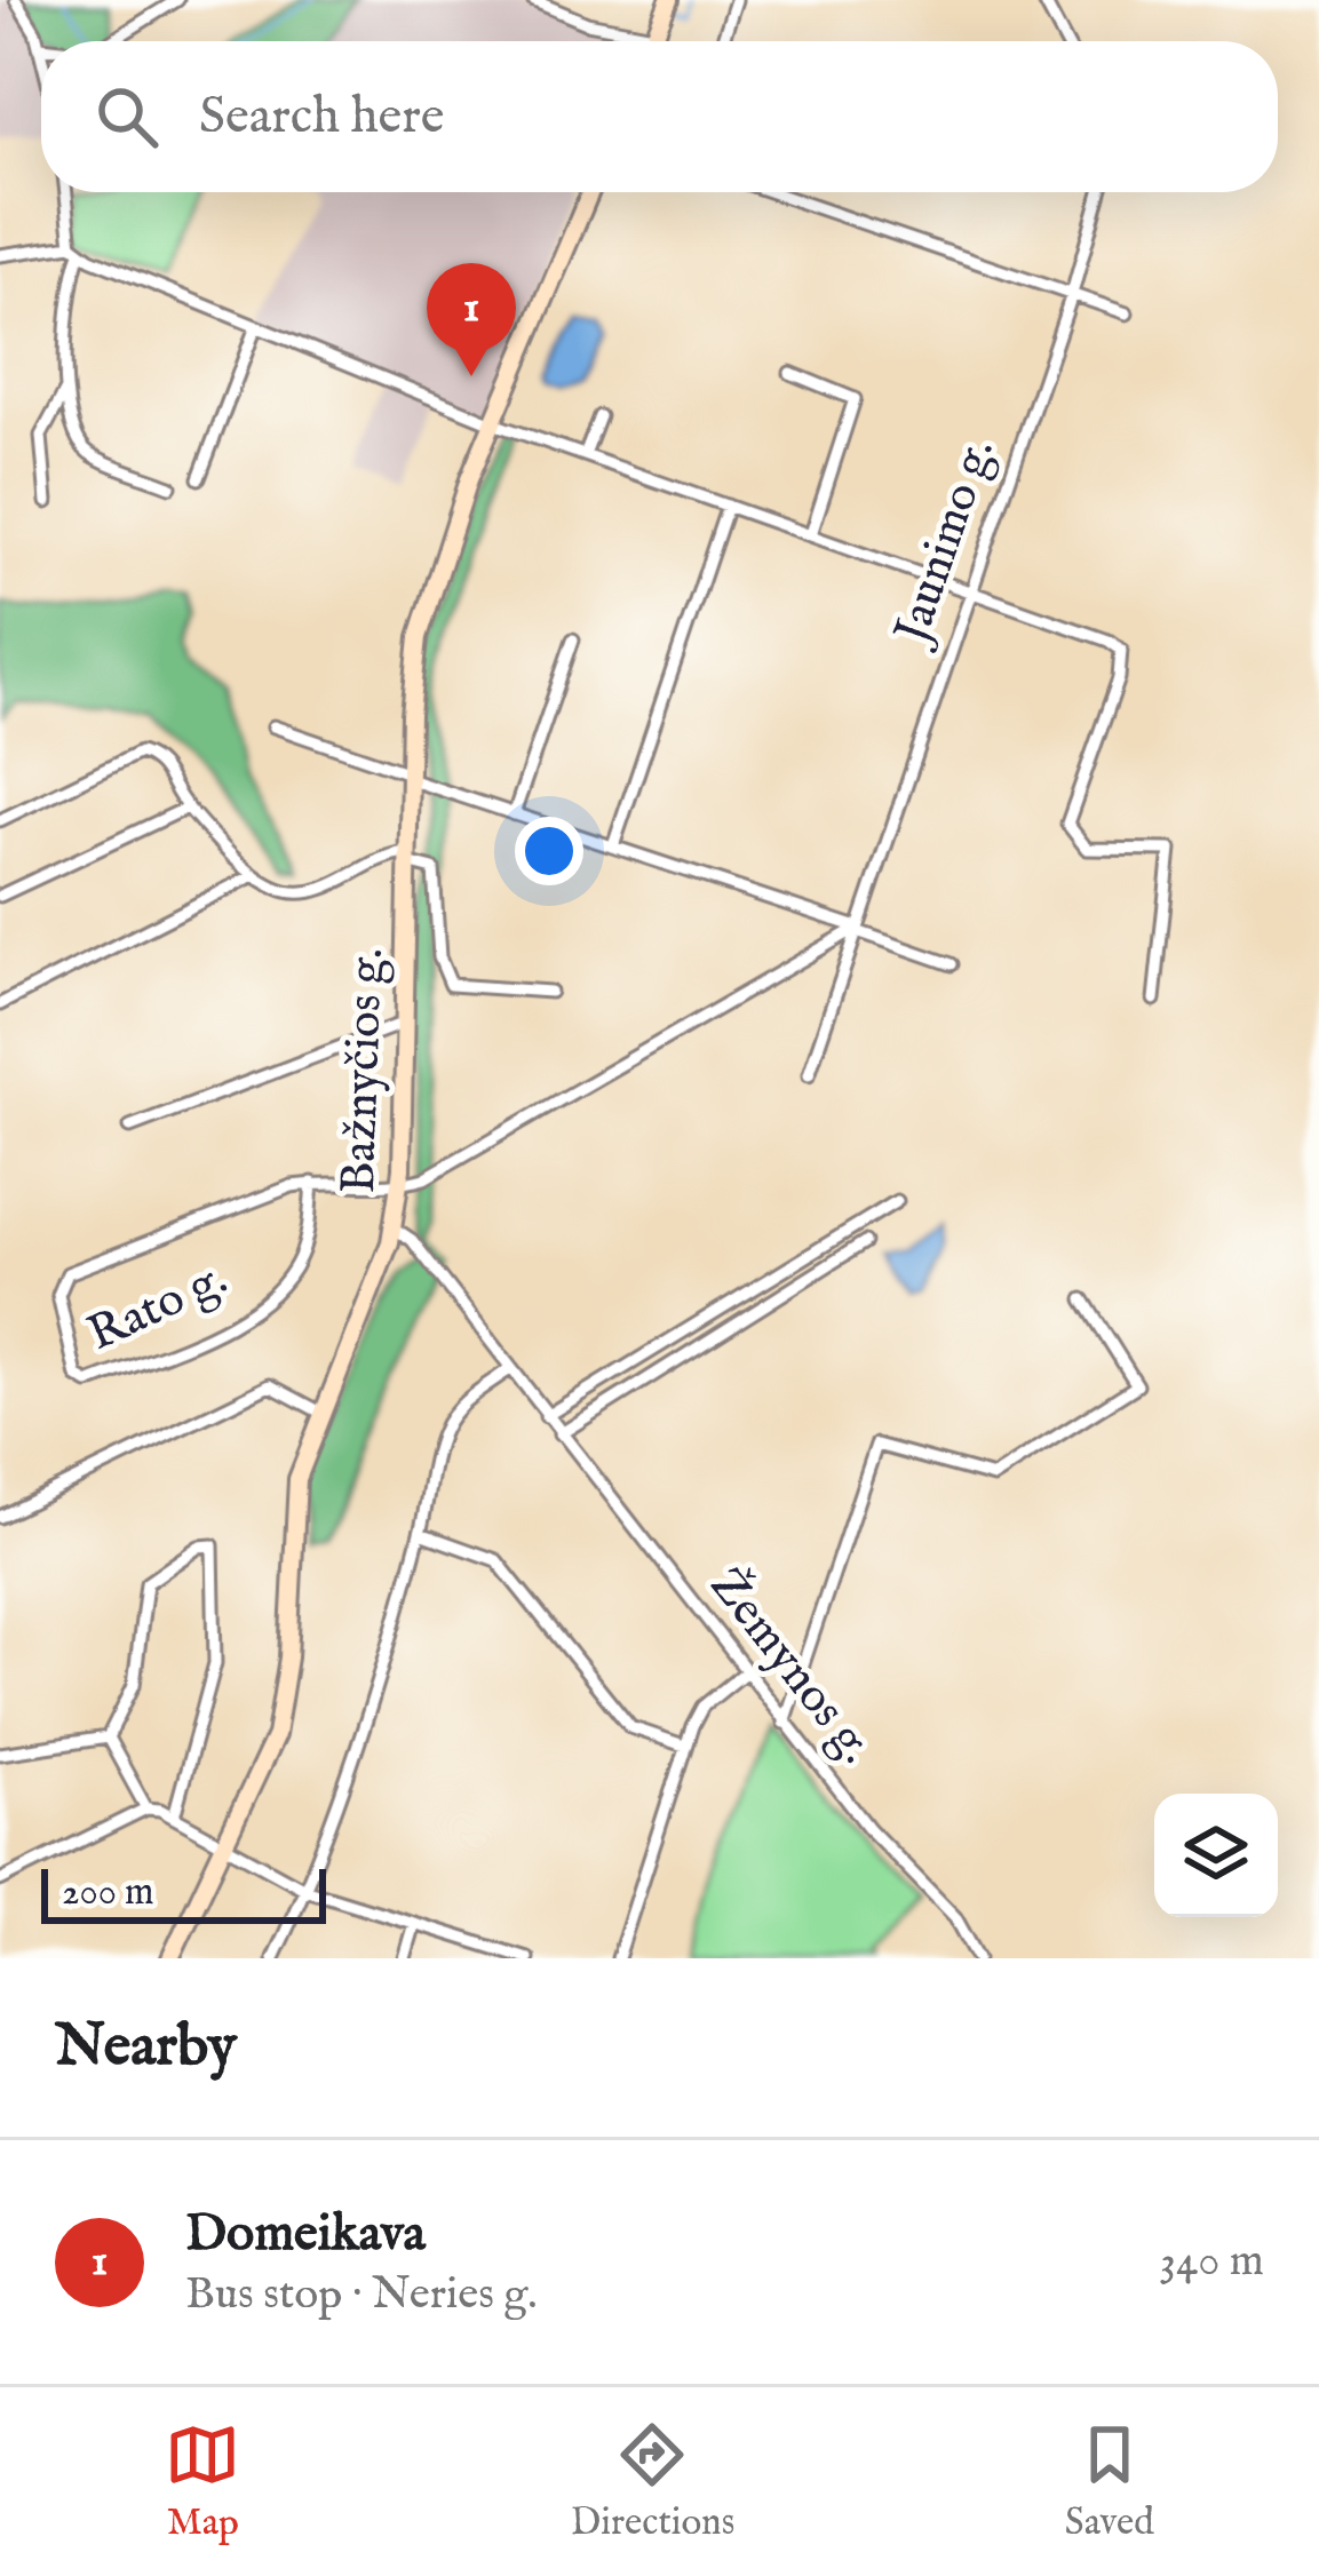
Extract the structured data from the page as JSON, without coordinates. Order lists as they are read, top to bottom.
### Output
{
  "streets": {
    "main road": ["Bažnyčios g."],
    "street": ["Jaunimo g.", "Rato g.", "Žemynos g."]
  },
  "crossings": [
    ["Bažnyčios g.", "Rato g."],
    ["Bažnyčios g.", "Žemynos g."]
  ],
  "scale_bar": "200 m",
  "page": {
    "search": "Search here",
    "pins": "1",
    "scale": "200 m",
    "heading": "Nearby",
    "list": [
      {
        "mark": "1",
        "name": "Domeikava",
        "note": "Bus stop · Neries g.",
        "value": "340 m"
      }
    ],
    "nav": ["Map", "Directions", "Saved"]
  }
}
